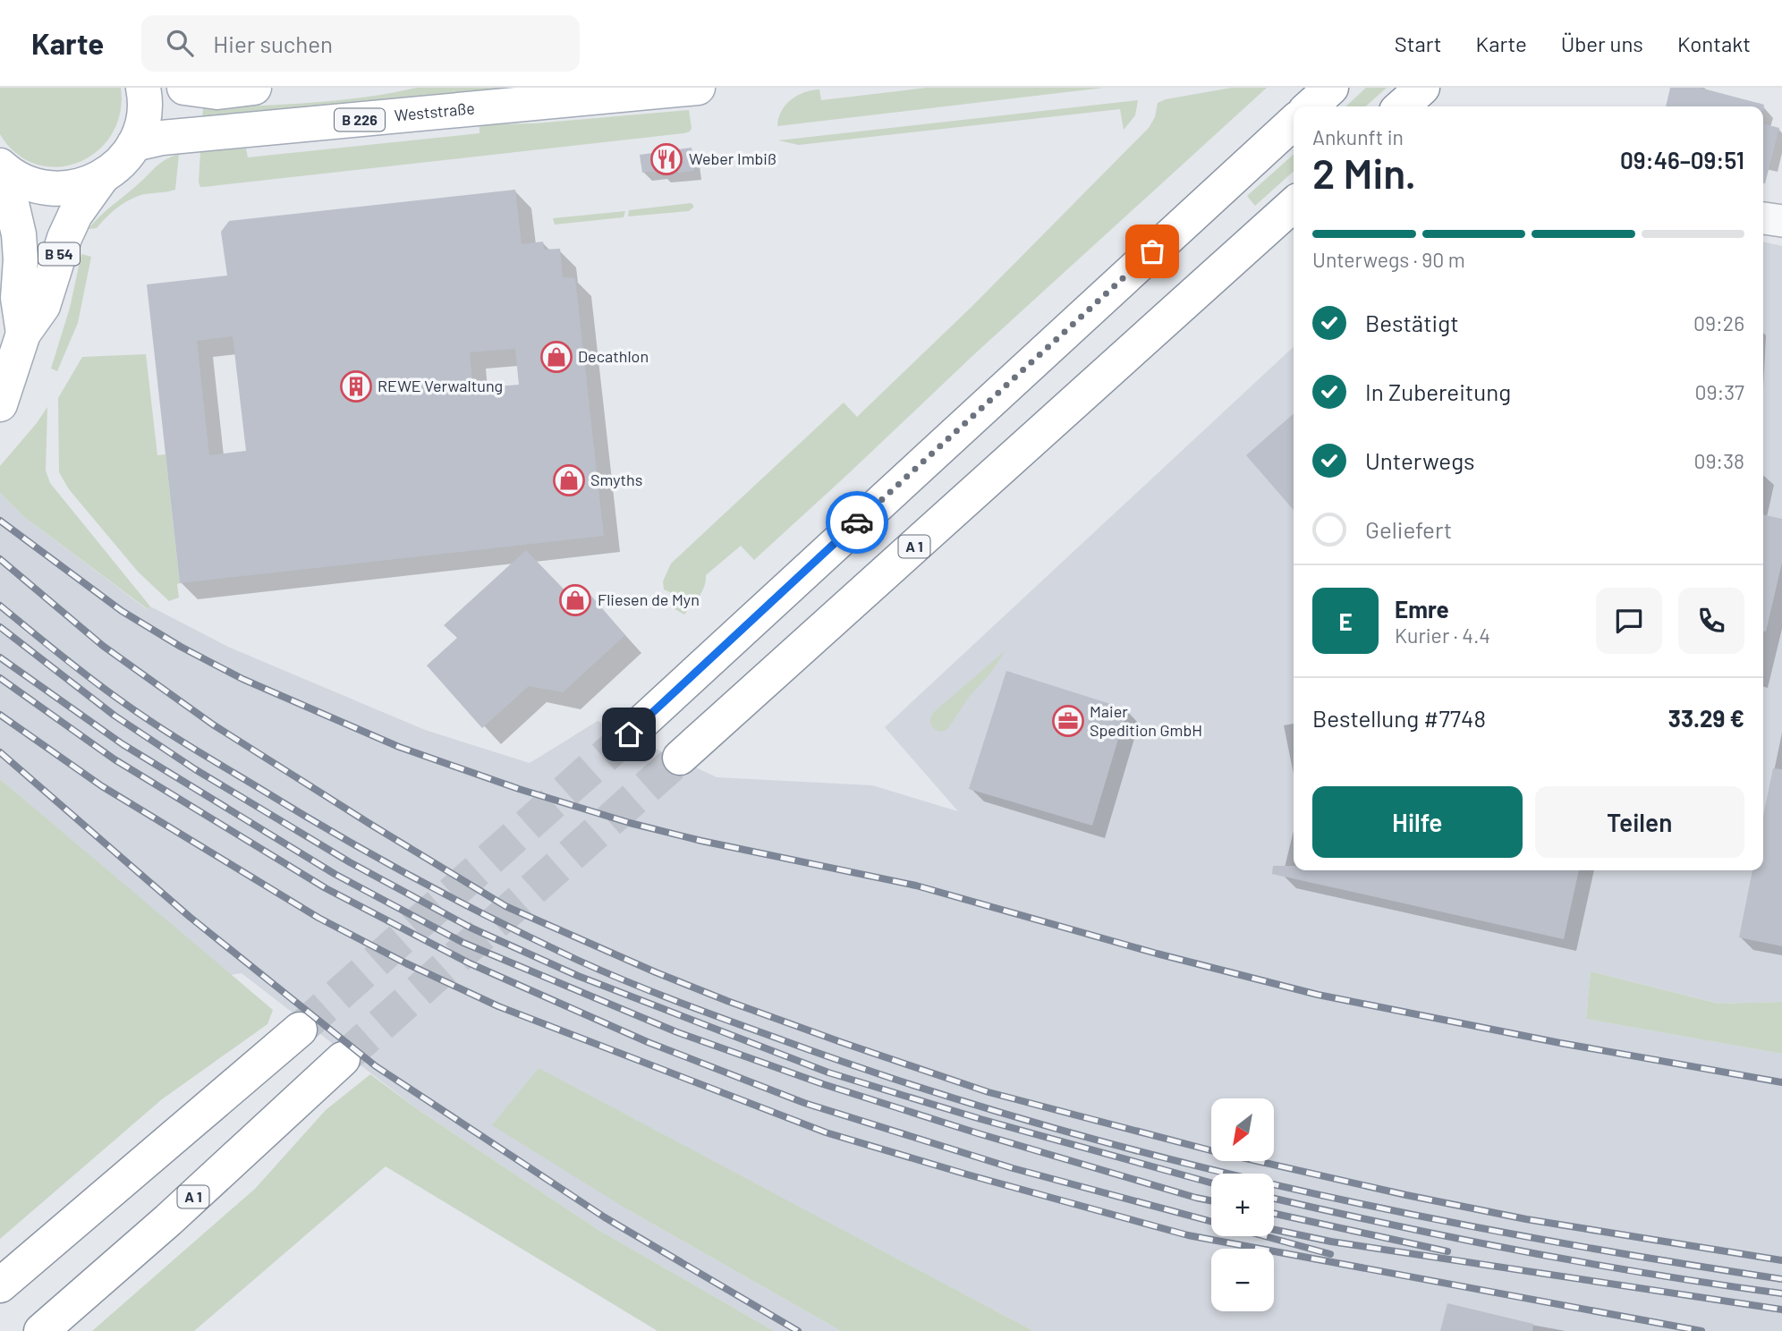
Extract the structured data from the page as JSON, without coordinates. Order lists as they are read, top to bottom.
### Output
{
  "streets": {
    "main road": [
      "Weststraße",
      "B 226",
      "B 54",
      "A 1"
    ]
  },
  "crossings": [
    ["Weststraße", "B 54"]
  ],
  "places": {
    "restaurant": ["Weber Imbiß"],
    "shop": ["Decathlon", "Smyths", "Fliesen de Myn"],
    "building": ["REWE Verwaltung"],
    "office": ["Maier Spedition GmbH"]
  },
  "north": "bottom left",
  "page": {
    "header": "Karte",
    "search": "Hier suchen",
    "nav": [
      "Start",
      "Karte",
      "Über uns",
      "Kontakt"
    ],
    "heading": ["2 Min.", "Ankunft in", "09:46–09:51"],
    "panel": [
      "Emre",
      "Kurier · 4.4",
      "Bestellung #7748",
      "33.29 €"
    ],
    "bar": "Unterwegs · 90 m",
    "list": [
      ["Bestätigt", "09:26"],
      ["In Zubereitung", "09:37"],
      ["Unterwegs", "09:38"],
      "Geliefert"
    ],
    "round": "E",
    "buttons": ["Hilfe", "Teilen"],
    "map_buttons": ["+", "−"]
  }
}
